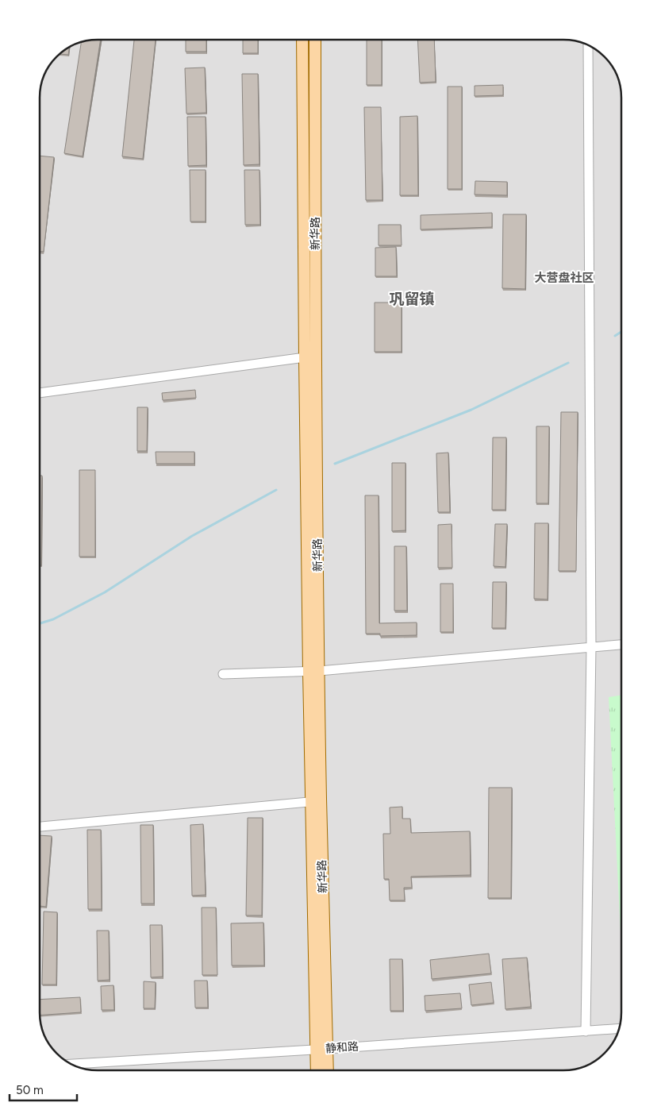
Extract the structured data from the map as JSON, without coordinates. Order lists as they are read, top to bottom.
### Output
{
  "streets": {
    "main road": ["新华路"],
    "street": ["静和路"]
  },
  "crossings": [
    ["新华路", "静和路"]
  ],
  "districts": ["大营盘社区", "巩留镇"],
  "scale_bar": "50 m"
}
